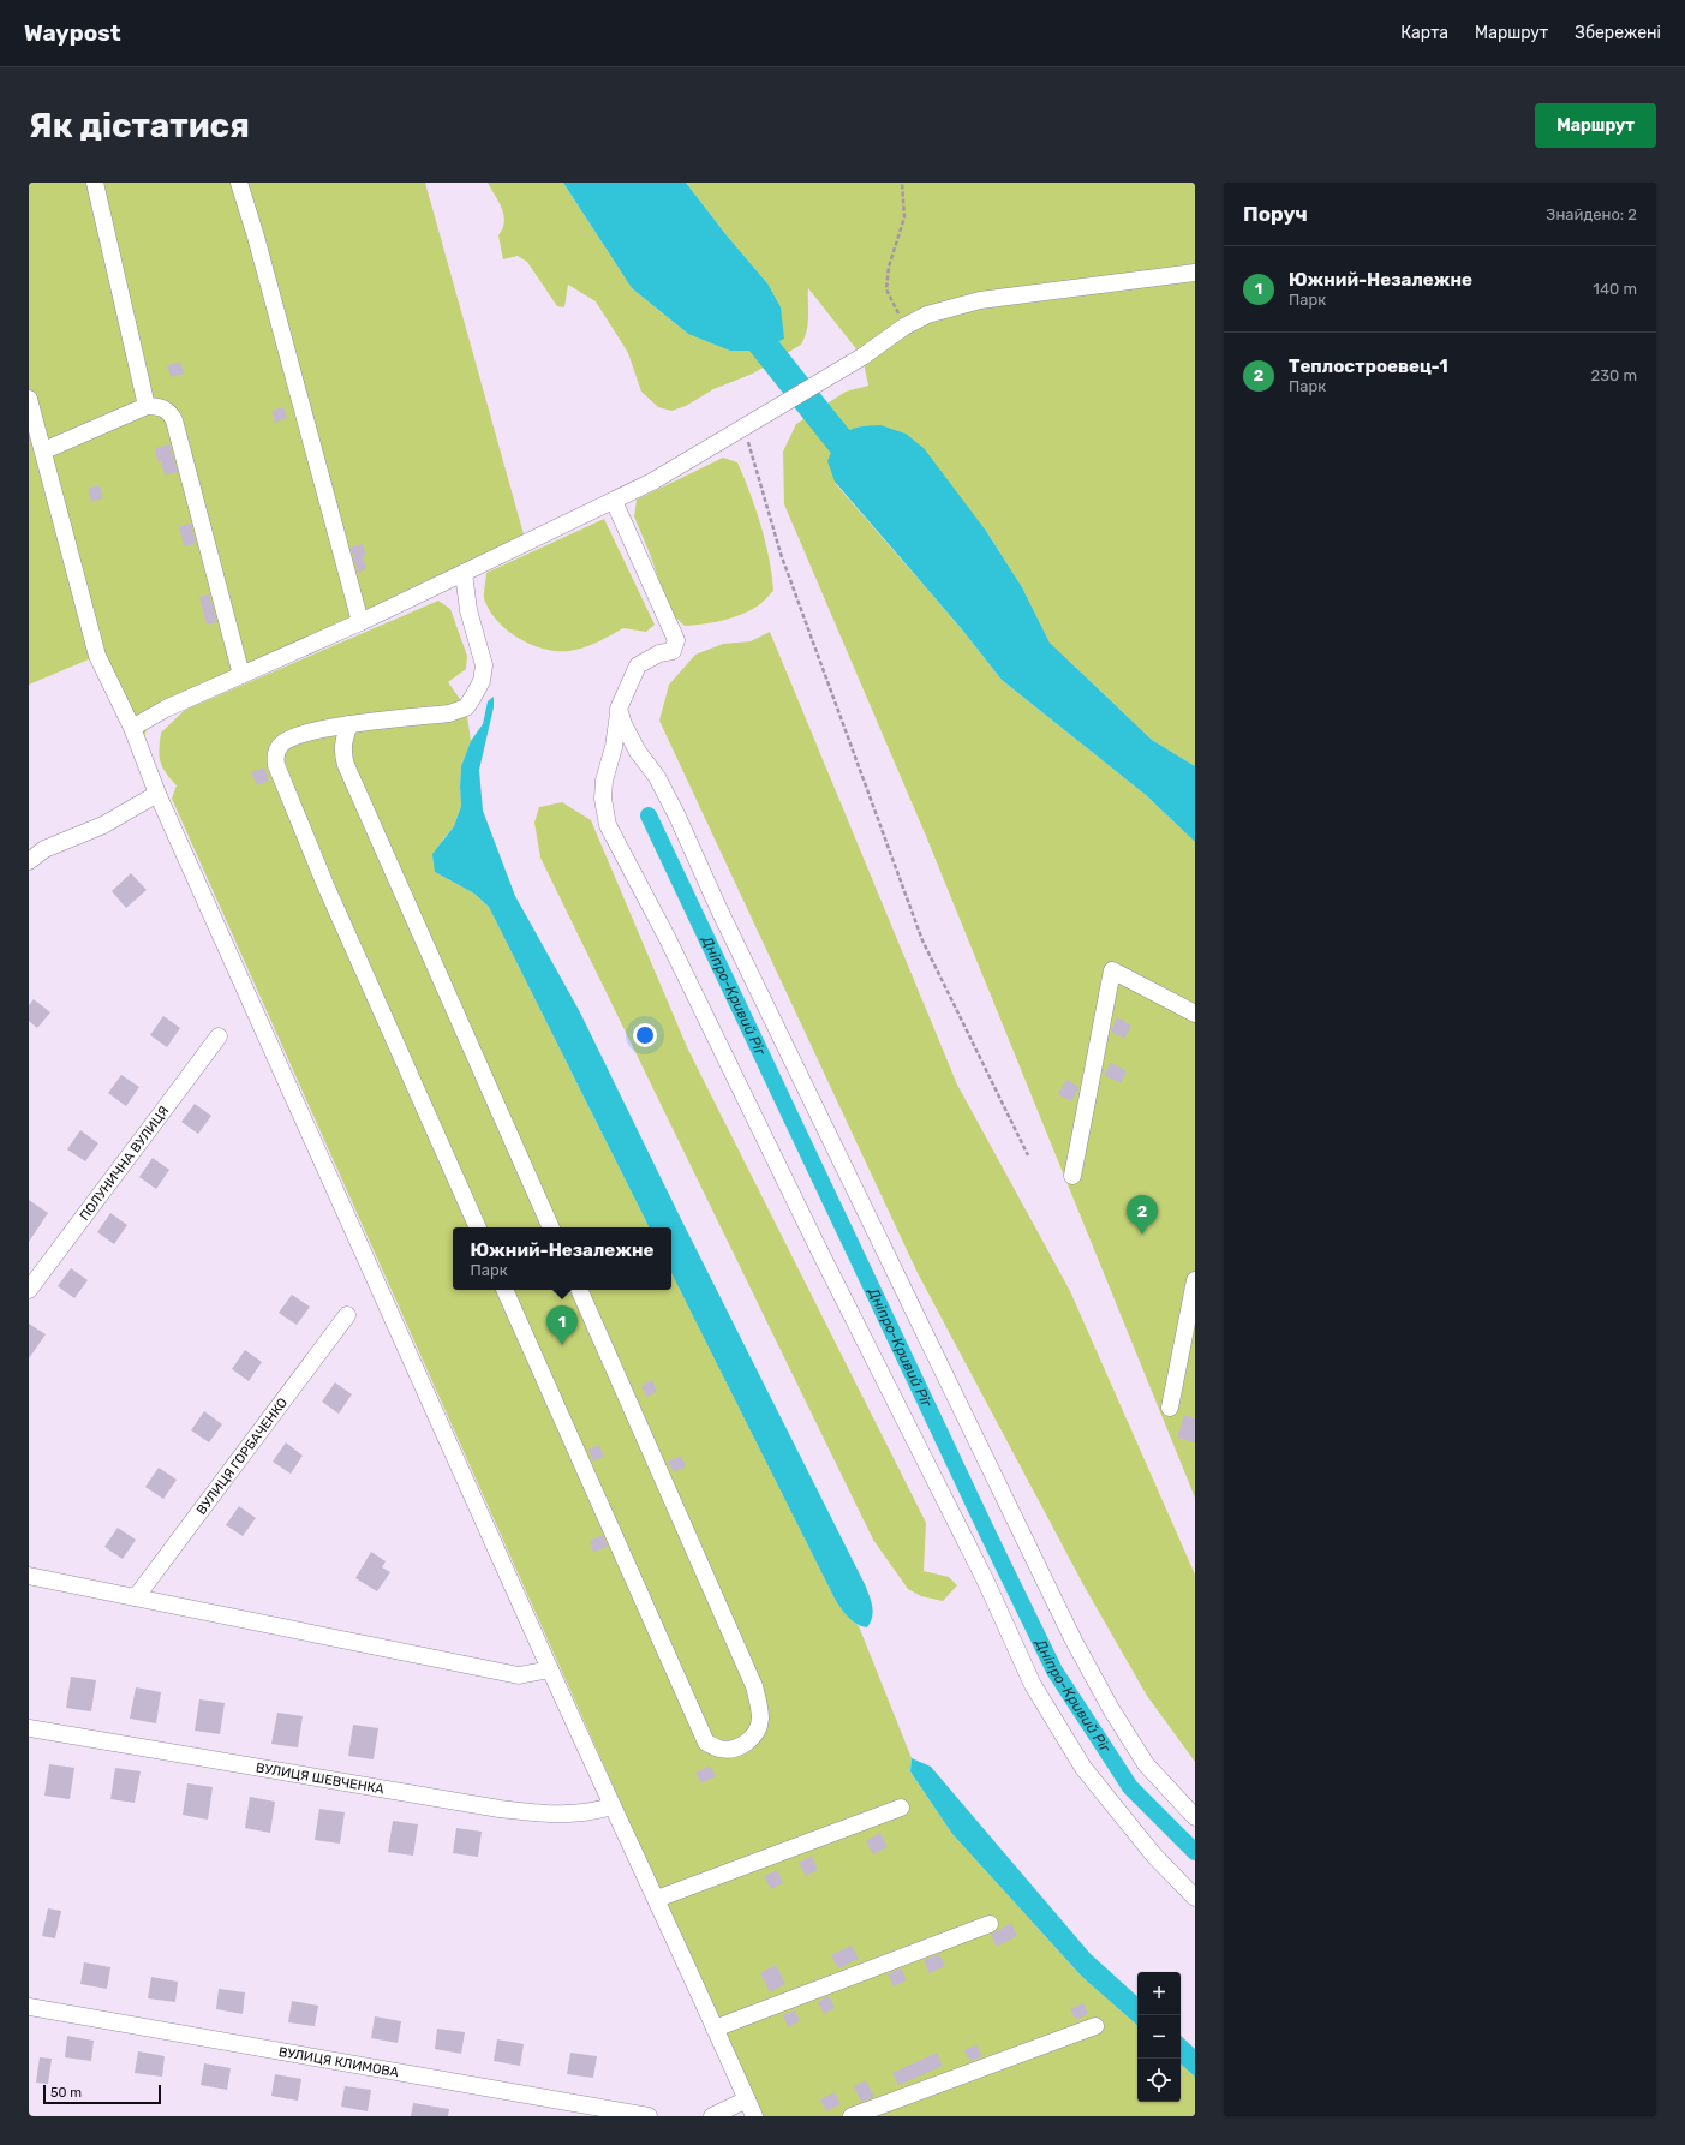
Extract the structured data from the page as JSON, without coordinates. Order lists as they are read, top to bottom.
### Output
{
  "streets": {
    "street": [
      "ПОЛУНИЧНА ВУЛИЦЯ",
      "ВУЛИЦЯ ГОРБАЧЕНКО",
      "ВУЛИЦЯ ШЕВЧЕНКА",
      "ВУЛИЦЯ КЛИМОВА"
    ]
  },
  "water": ["Дніпро-Кривий Ріг"],
  "scale_bar": "50 m",
  "page": {
    "header": "Waypost",
    "nav": ["Карта", "Маршрут", "Збережені"],
    "buttons": "Маршрут",
    "title": "Як дістатися",
    "heading": ["Поруч", "Знайдено: 2"],
    "list": [
      {
        "mark": "1",
        "name": "Южний-Незалежне",
        "note": "Парк",
        "value": "140 m"
      },
      {
        "mark": "2",
        "name": "Теплостроевец-1",
        "note": "Парк",
        "value": "230 m"
      }
    ],
    "pins": ["2", "1"],
    "popup": ["Южний-Незалежне", "Парк"],
    "map_buttons": ["+", "−"],
    "scale": "50 m"
  }
}
